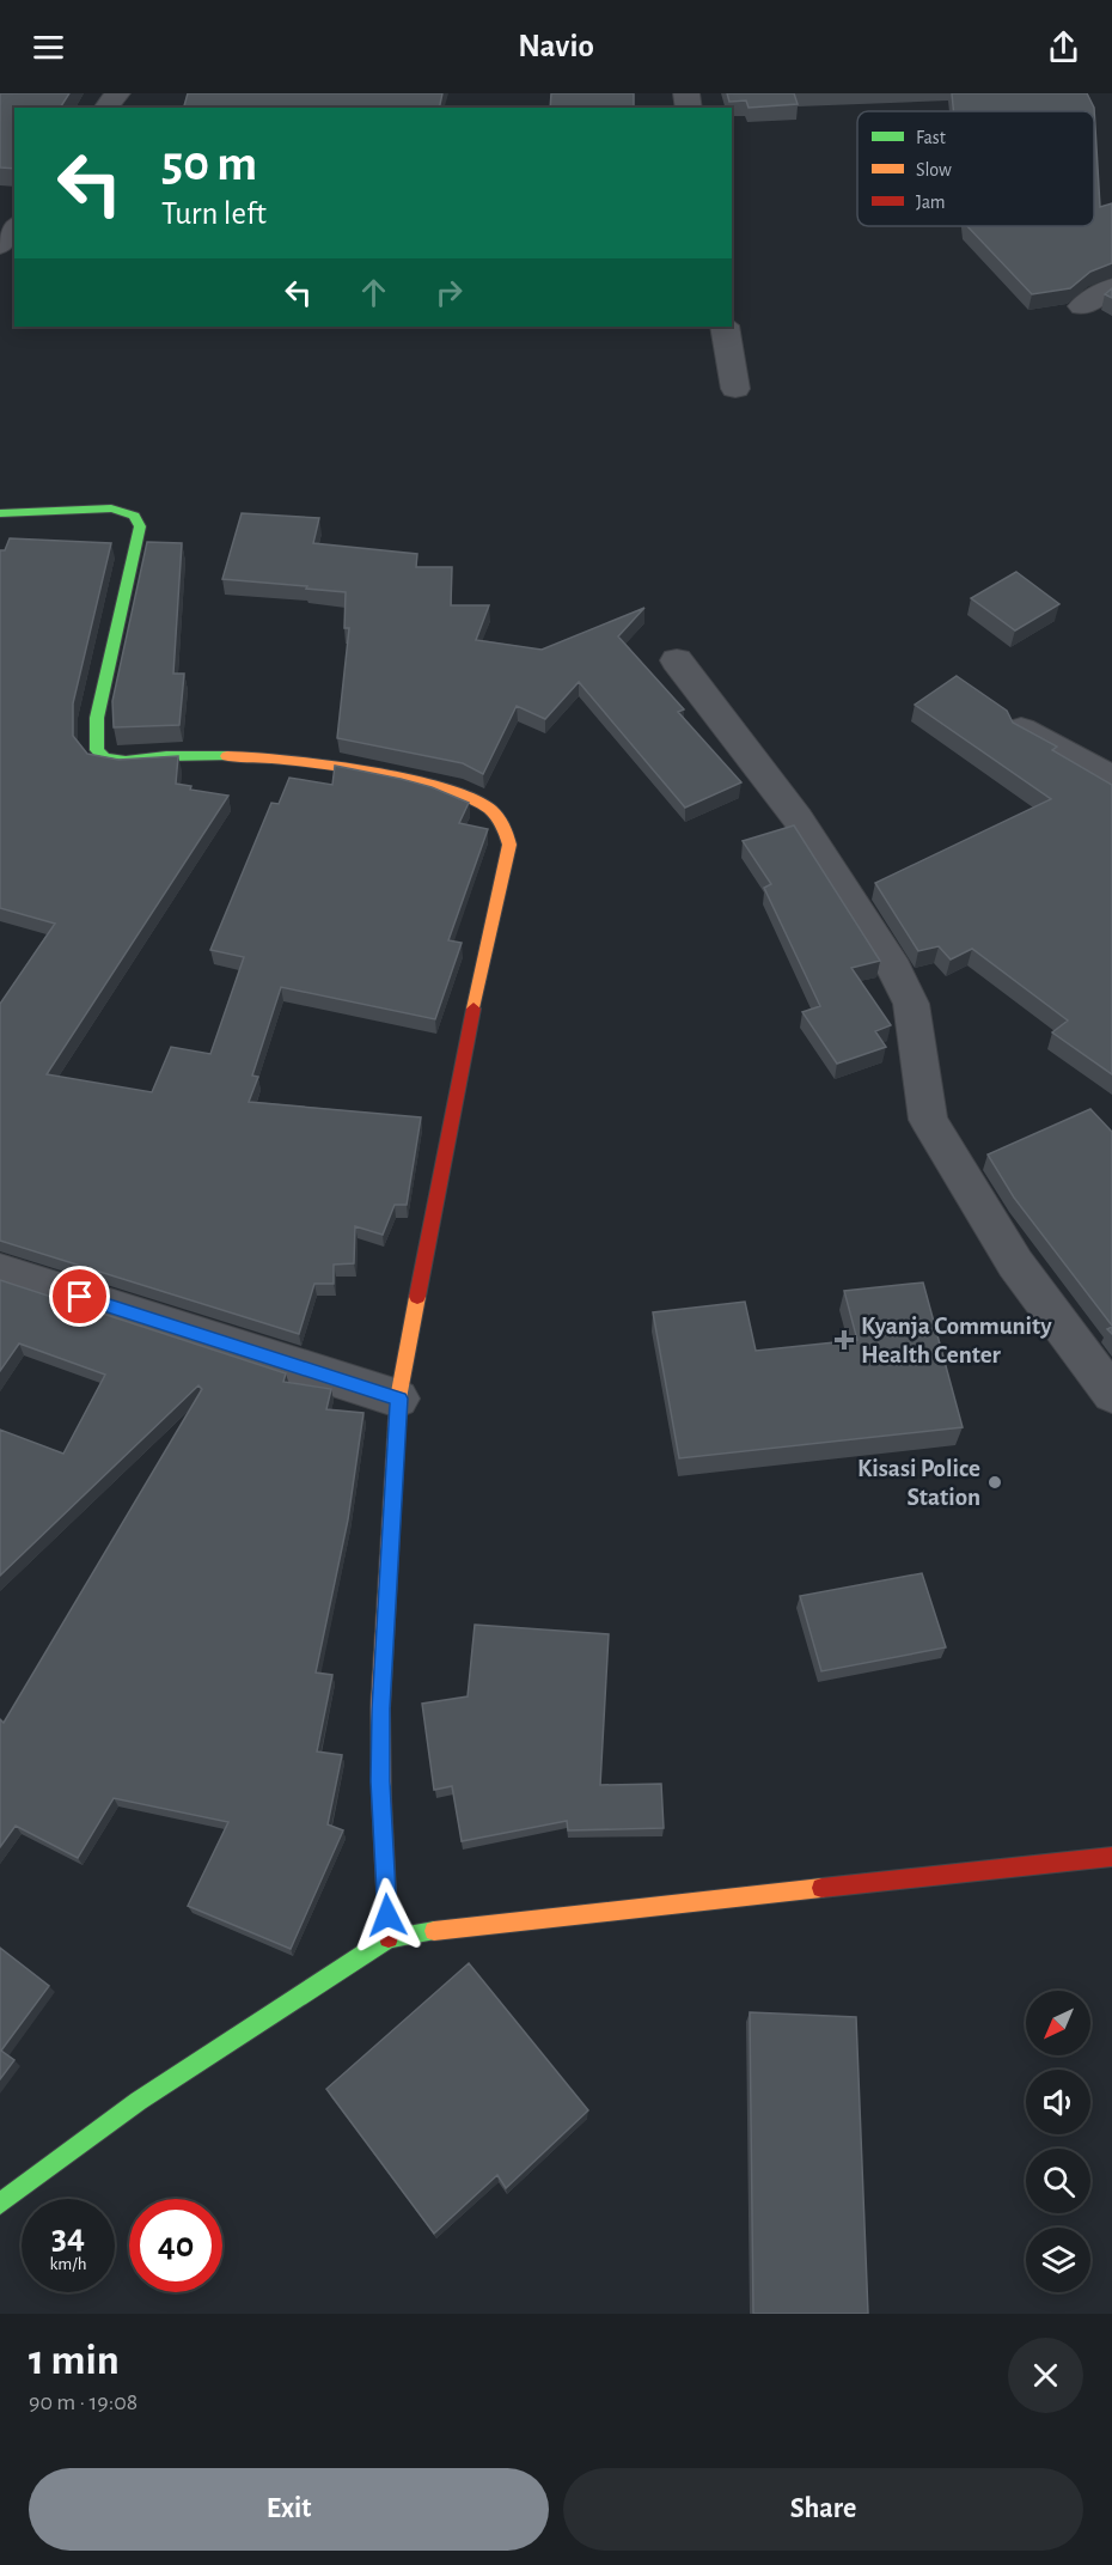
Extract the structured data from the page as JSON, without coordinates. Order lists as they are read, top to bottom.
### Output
{
  "places": {
    "health": ["Kyanja Community Health Center"],
    "other": ["Kisasi Police Station"]
  },
  "legend": ["Fast", "Slow", "Jam"],
  "north": "bottom left",
  "page": {
    "header": "Navio",
    "turn": ["50 m", "Turn left"],
    "speed": "34 km/h",
    "limit": "40",
    "heading": ["1 min", "90 m · 19:08"],
    "buttons": ["Exit", "Share"]
  }
}
